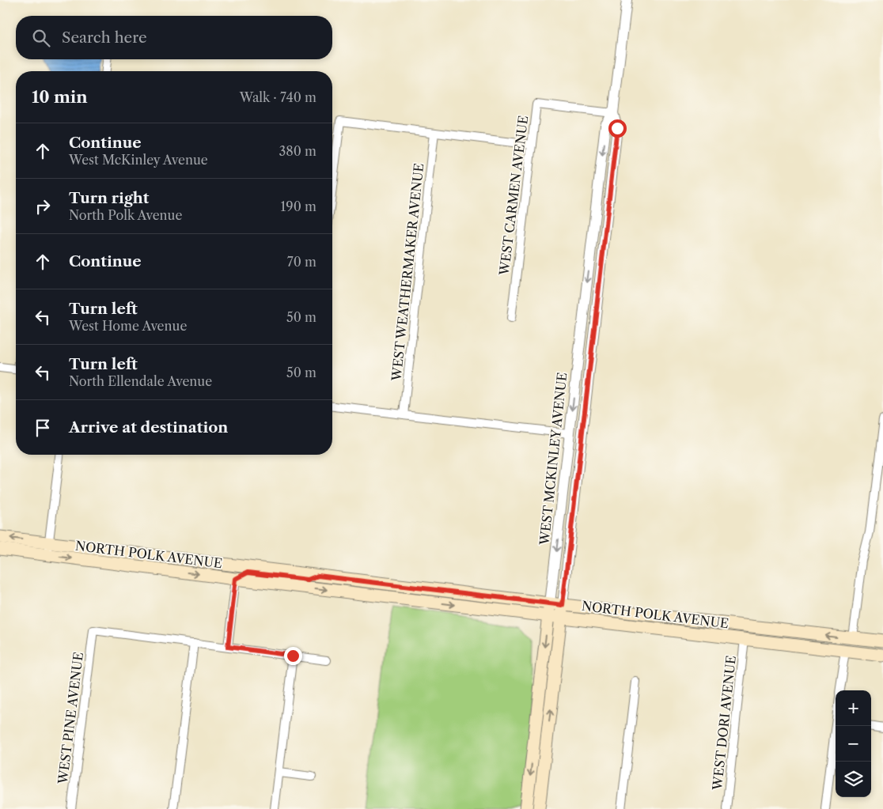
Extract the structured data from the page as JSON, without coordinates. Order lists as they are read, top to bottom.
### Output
{
  "streets": {
    "main road": ["WEST MCKINLEY AVENUE", "NORTH POLK AVENUE"],
    "street": [
      "WEST CARMEN AVENUE",
      "WEST WEATHERMAKER AVENUE",
      "WEST PINE AVENUE",
      "WEST DORI AVENUE"
    ]
  },
  "crossings": [
    ["WEST CARMEN AVENUE", "WEST MCKINLEY AVENUE"],
    ["WEST MCKINLEY AVENUE", "NORTH POLK AVENUE"],
    ["NORTH POLK AVENUE", "WEST DORI AVENUE"]
  ],
  "page": {
    "search": "Search here",
    "heading": ["10 min", "Walk · 740 m"],
    "list": [
      ["Continue", "West McKinley Avenue", "380 m"],
      ["Turn right", "North Polk Avenue", "190 m"],
      ["Continue", "70 m"],
      ["Turn left", "West Home Avenue", "50 m"],
      ["Turn left", "North Ellendale Avenue", "50 m"],
      "Arrive at destination"
    ],
    "map_buttons": ["+", "−"]
  }
}
